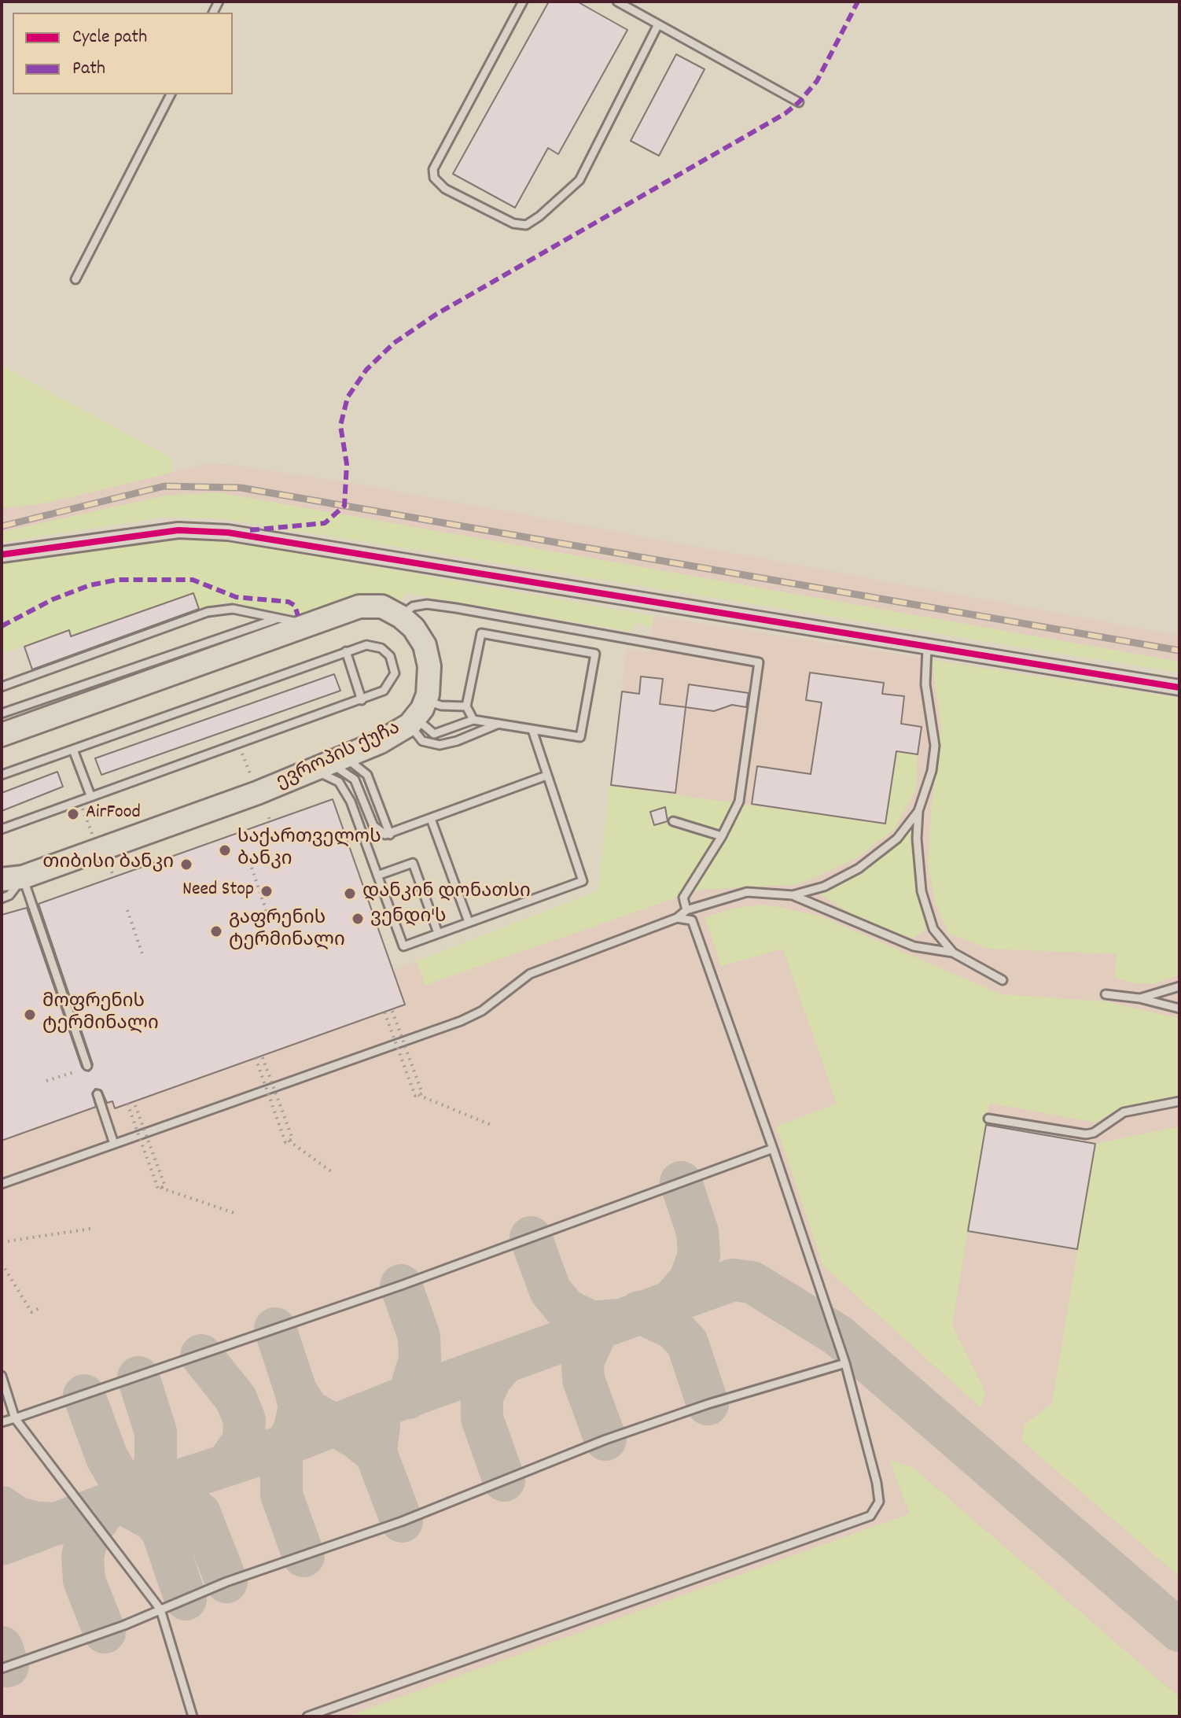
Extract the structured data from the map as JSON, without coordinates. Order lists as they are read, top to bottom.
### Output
{
  "streets": {
    "main road": ["ევროპის ქუჩა"]
  },
  "places": [
    "AirFood",
    "საქართველოს ბანკი",
    "თიბისი ბანკი",
    "Need Stop",
    "დანკინ დონათსი",
    "ვენდი'ს",
    "გაფრენის ტერმინალი",
    "მოფრენის ტერმინალი"
  ],
  "legend": ["Cycle path", "Path"]
}
